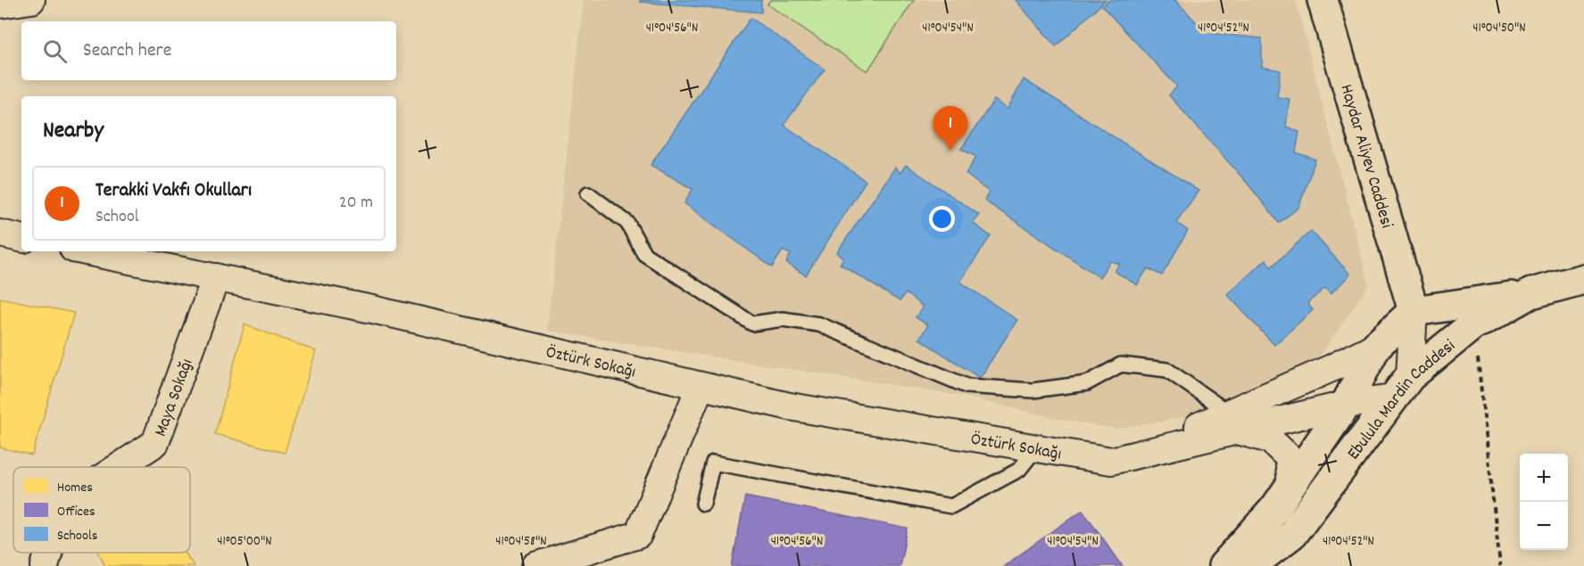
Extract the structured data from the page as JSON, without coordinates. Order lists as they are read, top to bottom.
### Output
{
  "streets": {
    "street": [
      "Haydar Aliyev Caddesi",
      "Öztürk Sokağı",
      "Maya Sokağı",
      "Ebulula Mardin Caddesi"
    ]
  },
  "crossings": [
    ["Öztürk Sokağı", "Maya Sokağı"],
    ["Öztürk Sokağı", "Ebulula Mardin Caddesi"]
  ],
  "legend": ["Homes", "Offices", "Schools"],
  "page": {
    "search": "Search here",
    "heading": "Nearby",
    "pins": "1",
    "list": [
      {
        "mark": "1",
        "name": "Terakki Vakfı Okulları",
        "note": "School",
        "value": "20 m"
      }
    ],
    "map_buttons": ["+", "−"]
  },
  "coordinates": [
    "41°04'56\"N",
    "41°04'54\"N",
    "41°04'52\"N",
    "41°04'50\"N",
    "41°05'00\"N",
    "41°04'58\"N"
  ]
}
